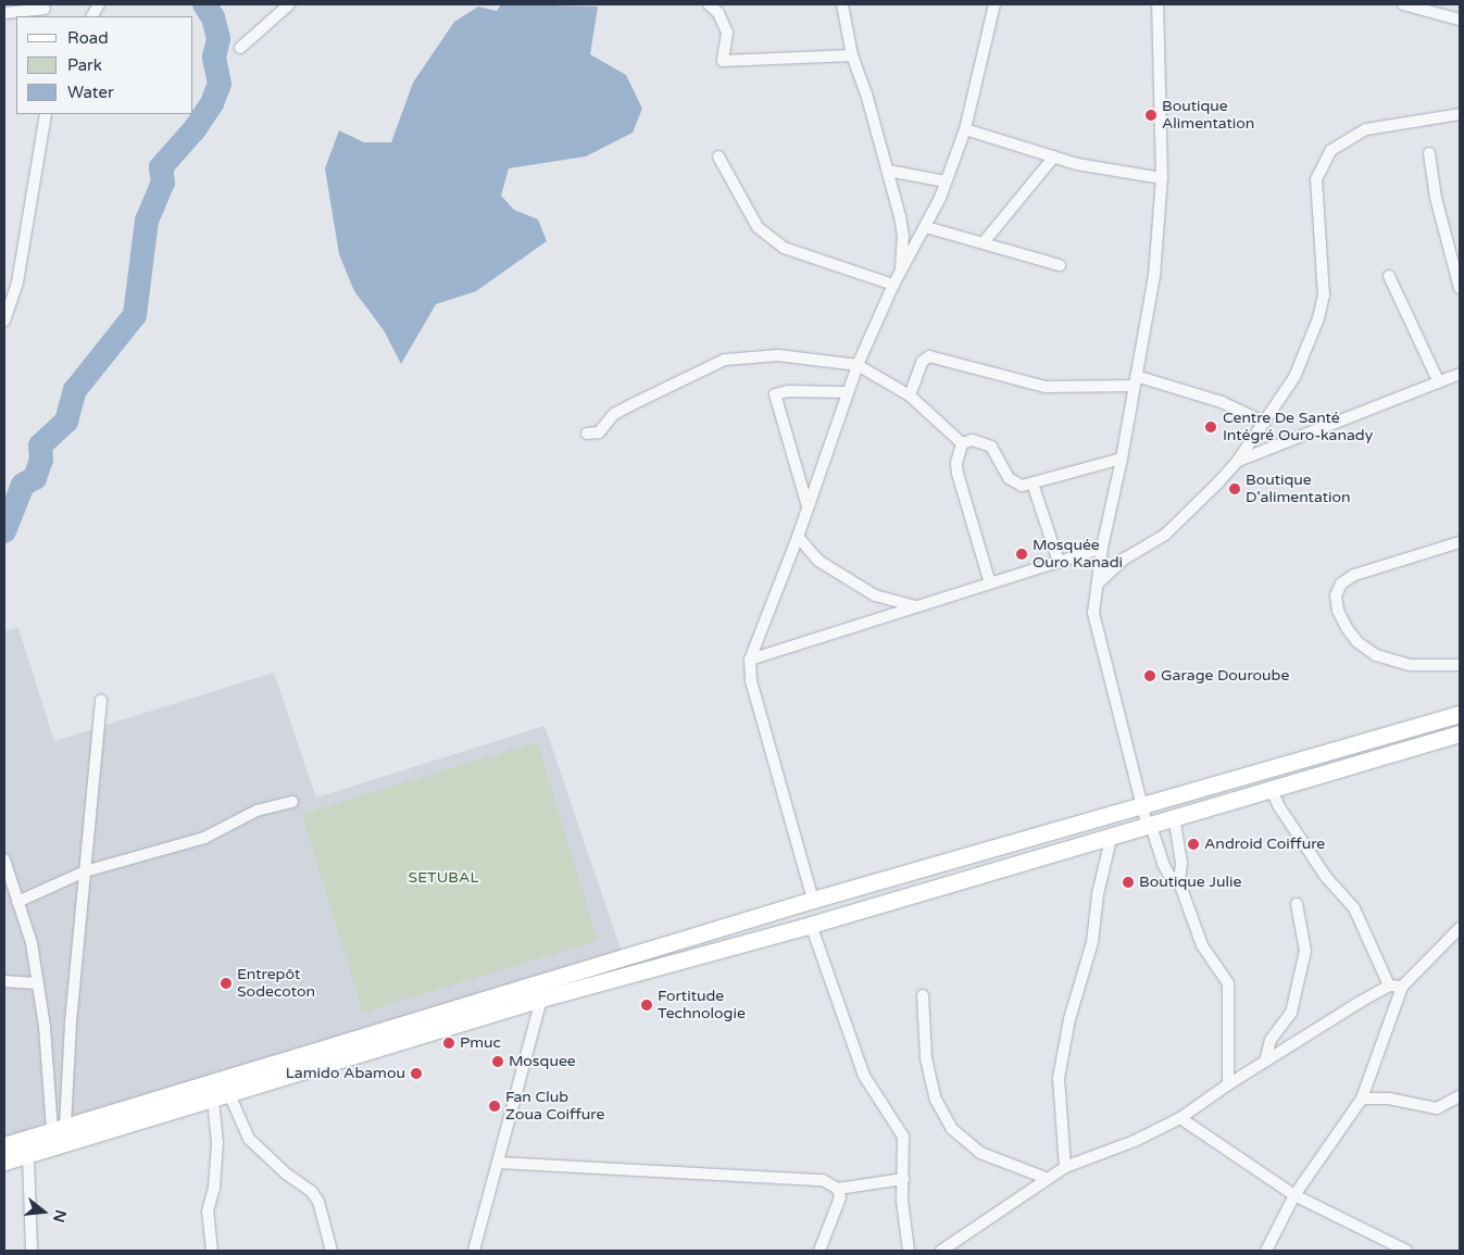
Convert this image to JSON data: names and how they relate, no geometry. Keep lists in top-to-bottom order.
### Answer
{
  "parks": ["SETUBAL"],
  "places": [
    "Boutique Alimentation",
    "Centre De Santé Intégré Ouro-kanady",
    "Boutique D'alimentation",
    "Mosquée Ouro Kanadi",
    "Garage Douroube",
    "Android Coiffure",
    "Boutique Julie",
    "Entrepôt Sodecoton",
    "Fortitude Technologie",
    "Pmuc",
    "Mosquee",
    "Lamido Abamou",
    "Fan Club Zoua Coiffure"
  ],
  "legend": ["Road", "Park", "Water"],
  "north": "right"
}
